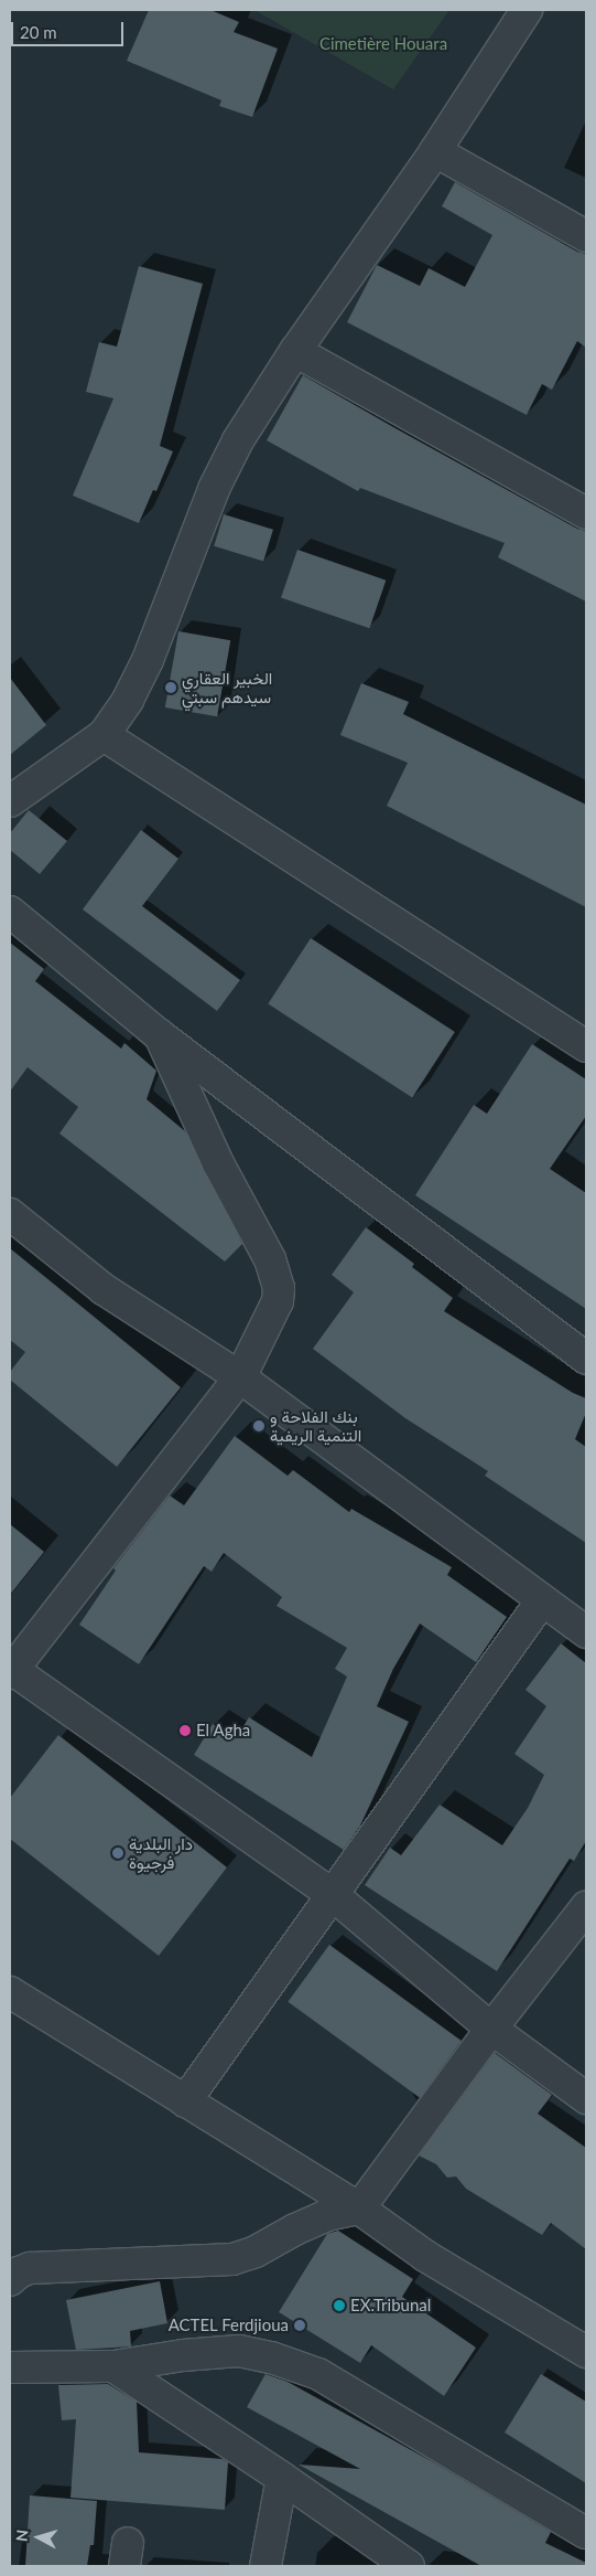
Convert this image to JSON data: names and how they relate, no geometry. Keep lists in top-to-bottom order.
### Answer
{
  "parks": ["Cimetière Houara"],
  "places": [
    "الخبير العقاري سيدهم سبتي",
    "بنك الفلاحة و التنمية الريفية",
    "El Agha",
    "دار البلدية فرجيوة",
    "EX.Tribunal",
    "ACTEL Ferdjioua"
  ],
  "scale_bar": "20 m",
  "north": "left"
}
